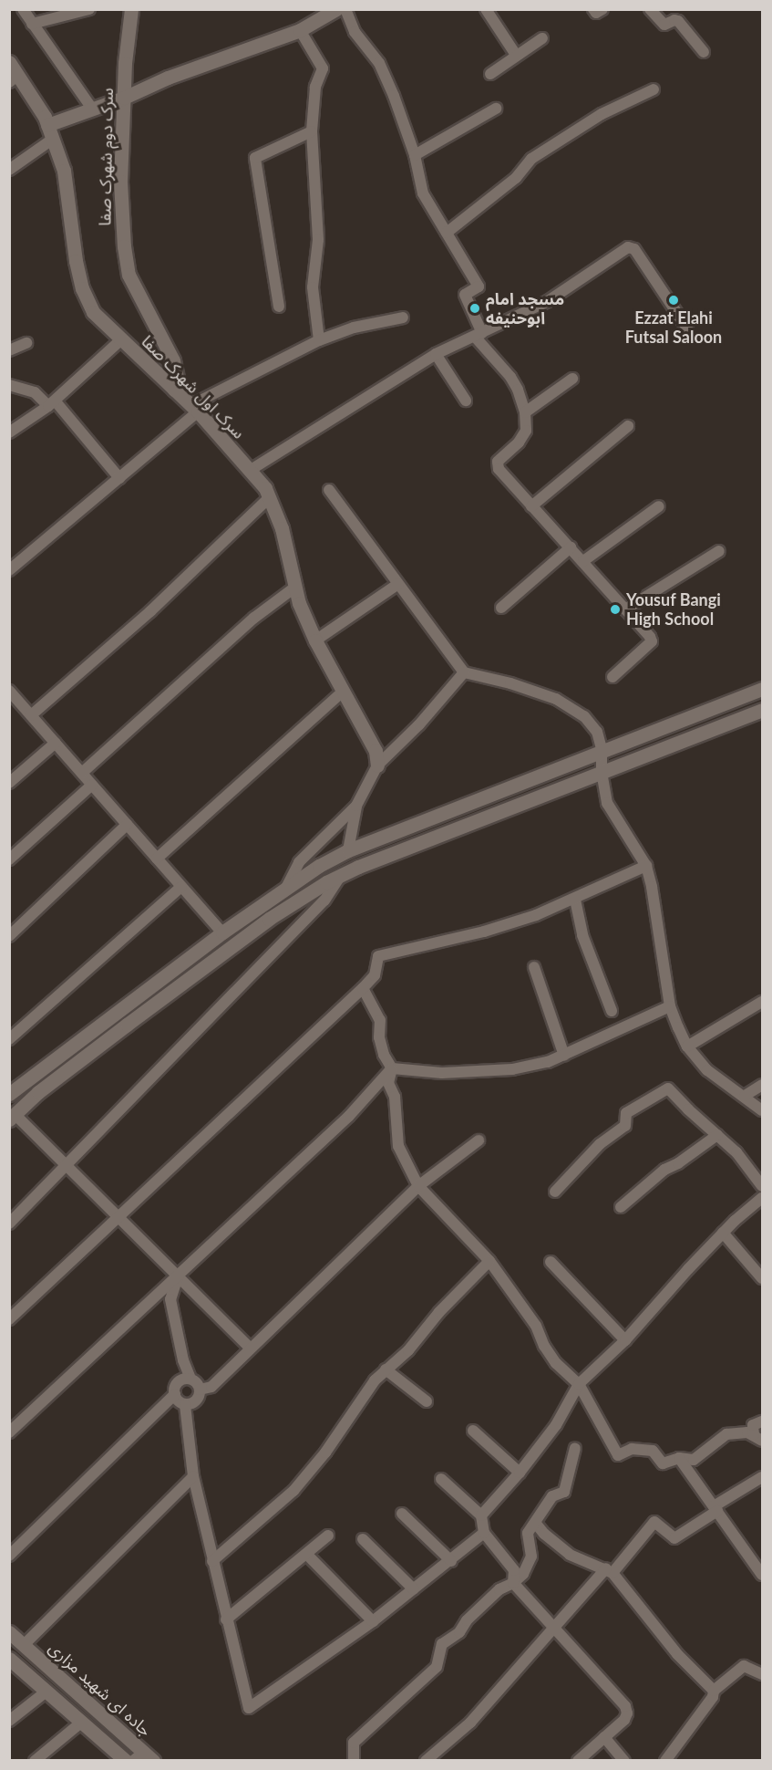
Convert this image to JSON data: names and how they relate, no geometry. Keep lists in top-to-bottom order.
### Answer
{
  "streets": {
    "main road": ["سرک دوم شهرک صفا", "سرک اول شهرک صفا", "جاده ای شهید مزاری"]
  },
  "crossings": [
    ["سرک دوم شهرک صفا", "سرک اول شهرک صفا"]
  ],
  "places": ["Ezzat Elahi Futsal Saloon", "مسجد امام ابوحنیفه", "Yousuf Bangi High School"]
}
